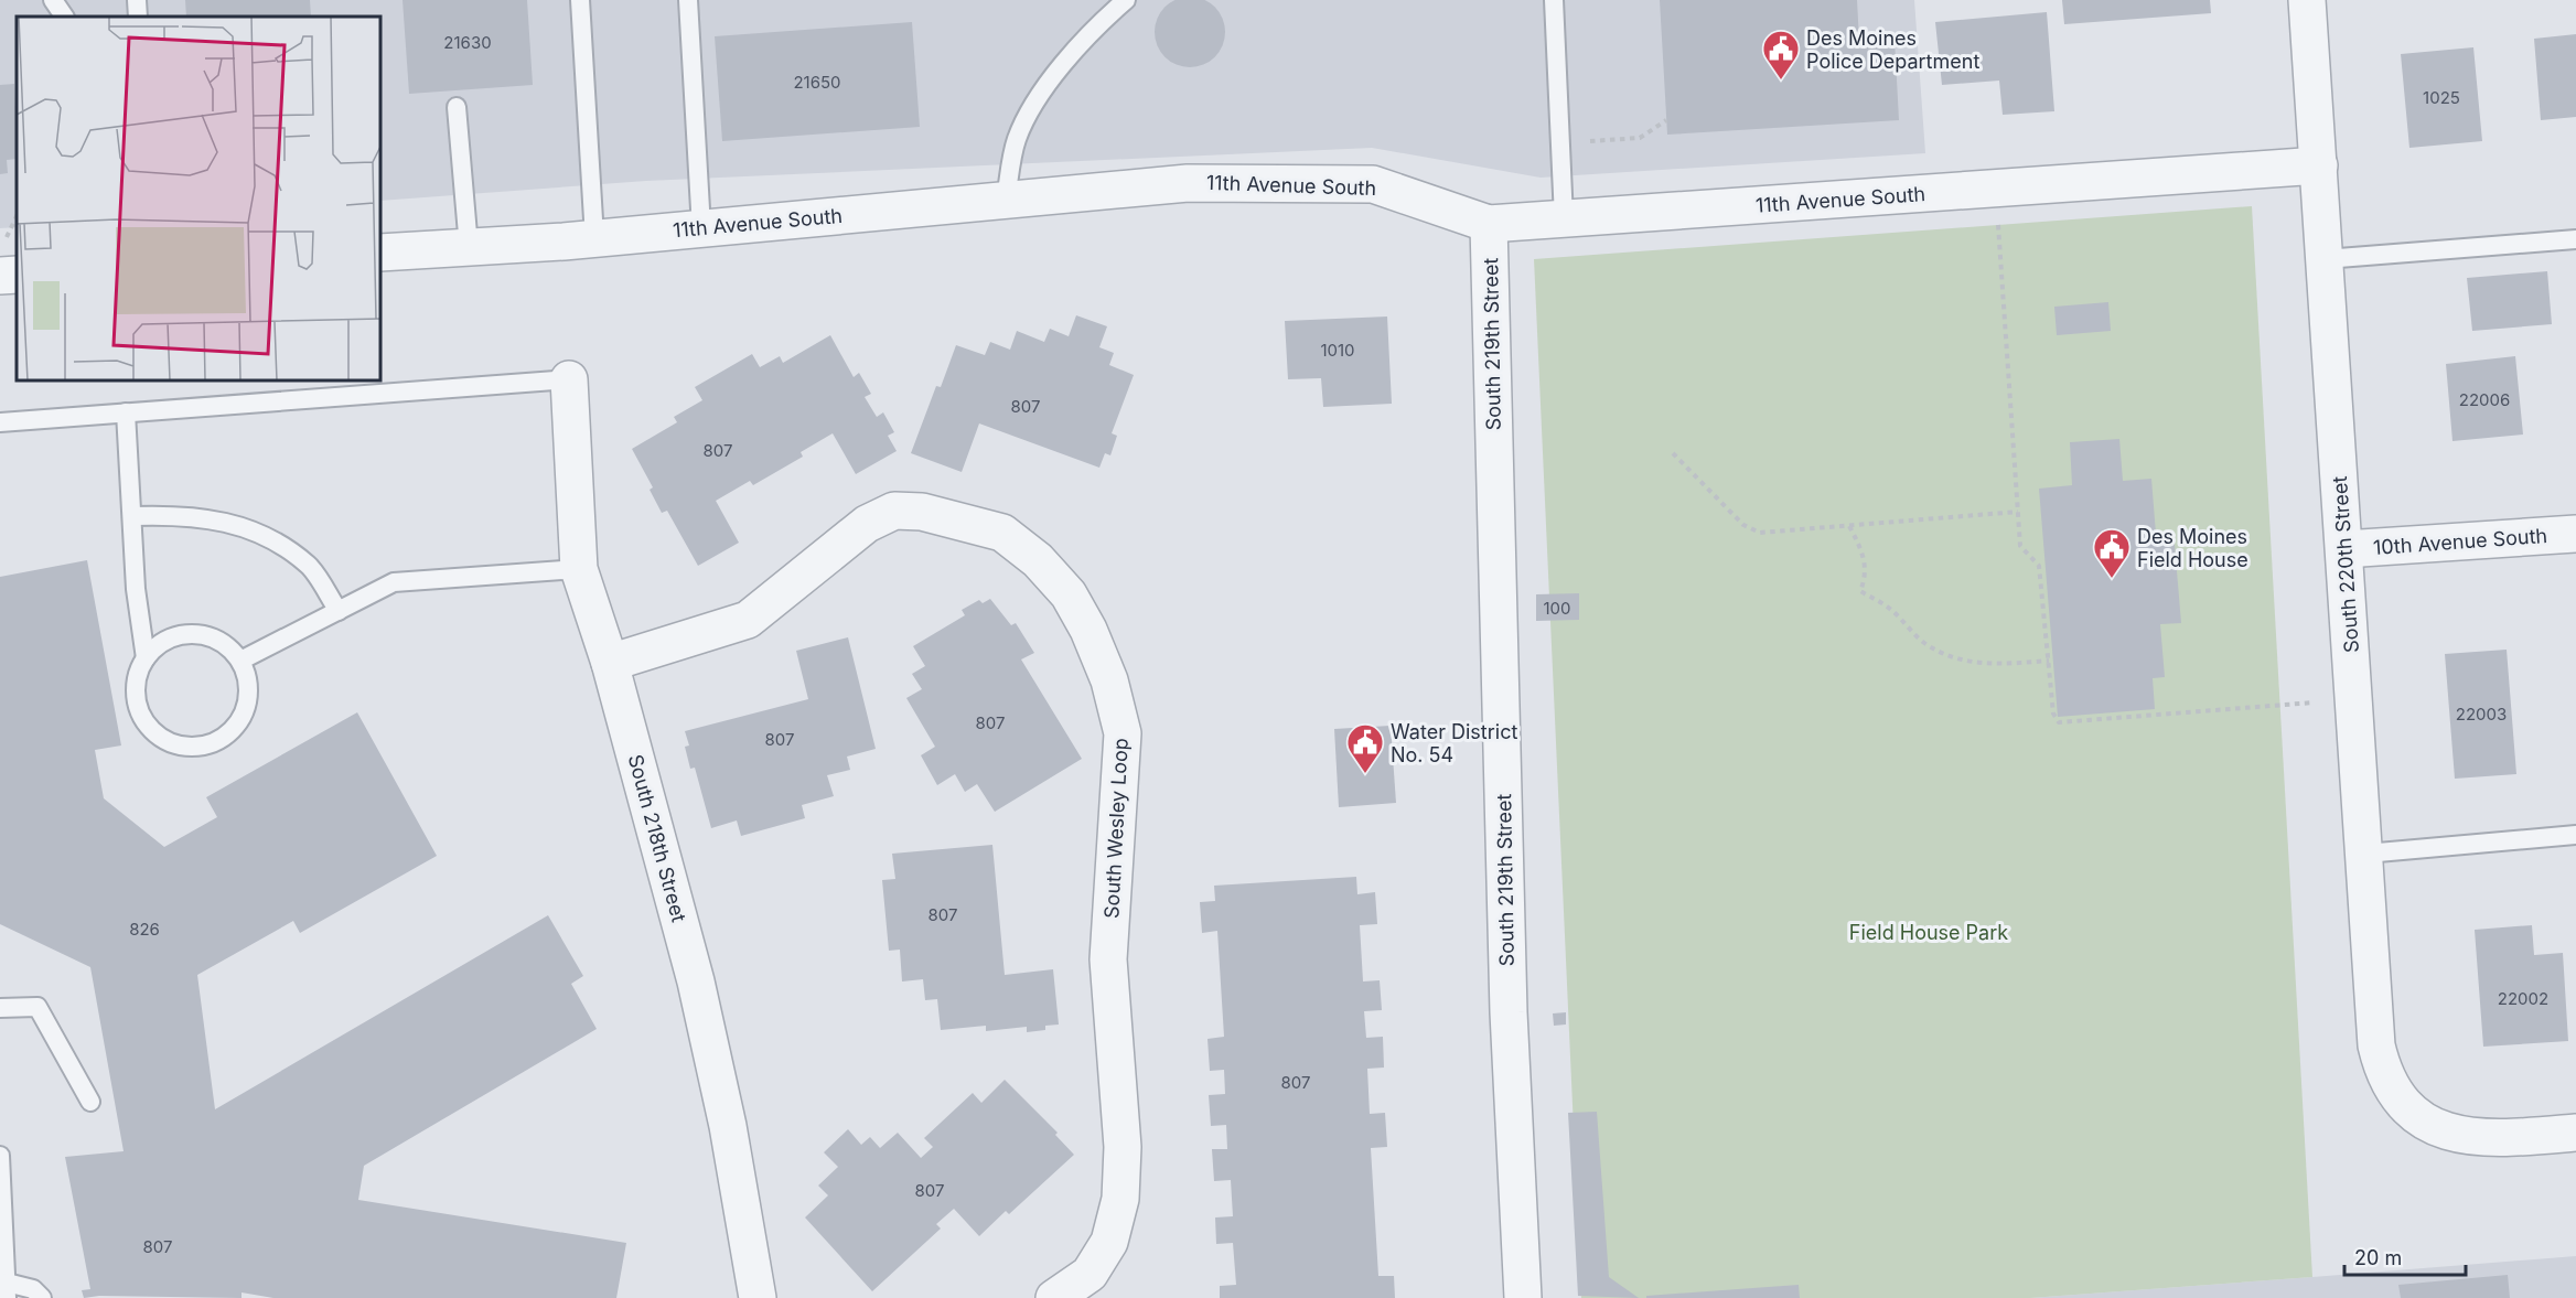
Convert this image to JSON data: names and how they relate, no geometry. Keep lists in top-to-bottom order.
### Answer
{
  "streets": {
    "street": [
      "11th Avenue South",
      "South 219th Street",
      "10th Avenue South",
      "South 220th Street",
      "South Wesley Loop",
      "South 218th Street"
    ]
  },
  "crossings": [
    ["11th Avenue South", "South 219th Street"],
    ["11th Avenue South", "South 220th Street"],
    ["10th Avenue South", "South 220th Street"],
    ["South Wesley Loop", "South 218th Street"]
  ],
  "parks": ["Field House Park"],
  "places": {
    "public building": ["Des Moines Police Department", "Des Moines Field House", "Water District No. 54"]
  },
  "house_numbers": [
    "21630",
    "21650",
    "1025",
    "1010",
    "22006",
    "807",
    "807",
    "100",
    "22003",
    "807",
    "807",
    "807",
    "826",
    "22002",
    "807",
    "807",
    "807"
  ],
  "scale_bar": "20 m"
}
